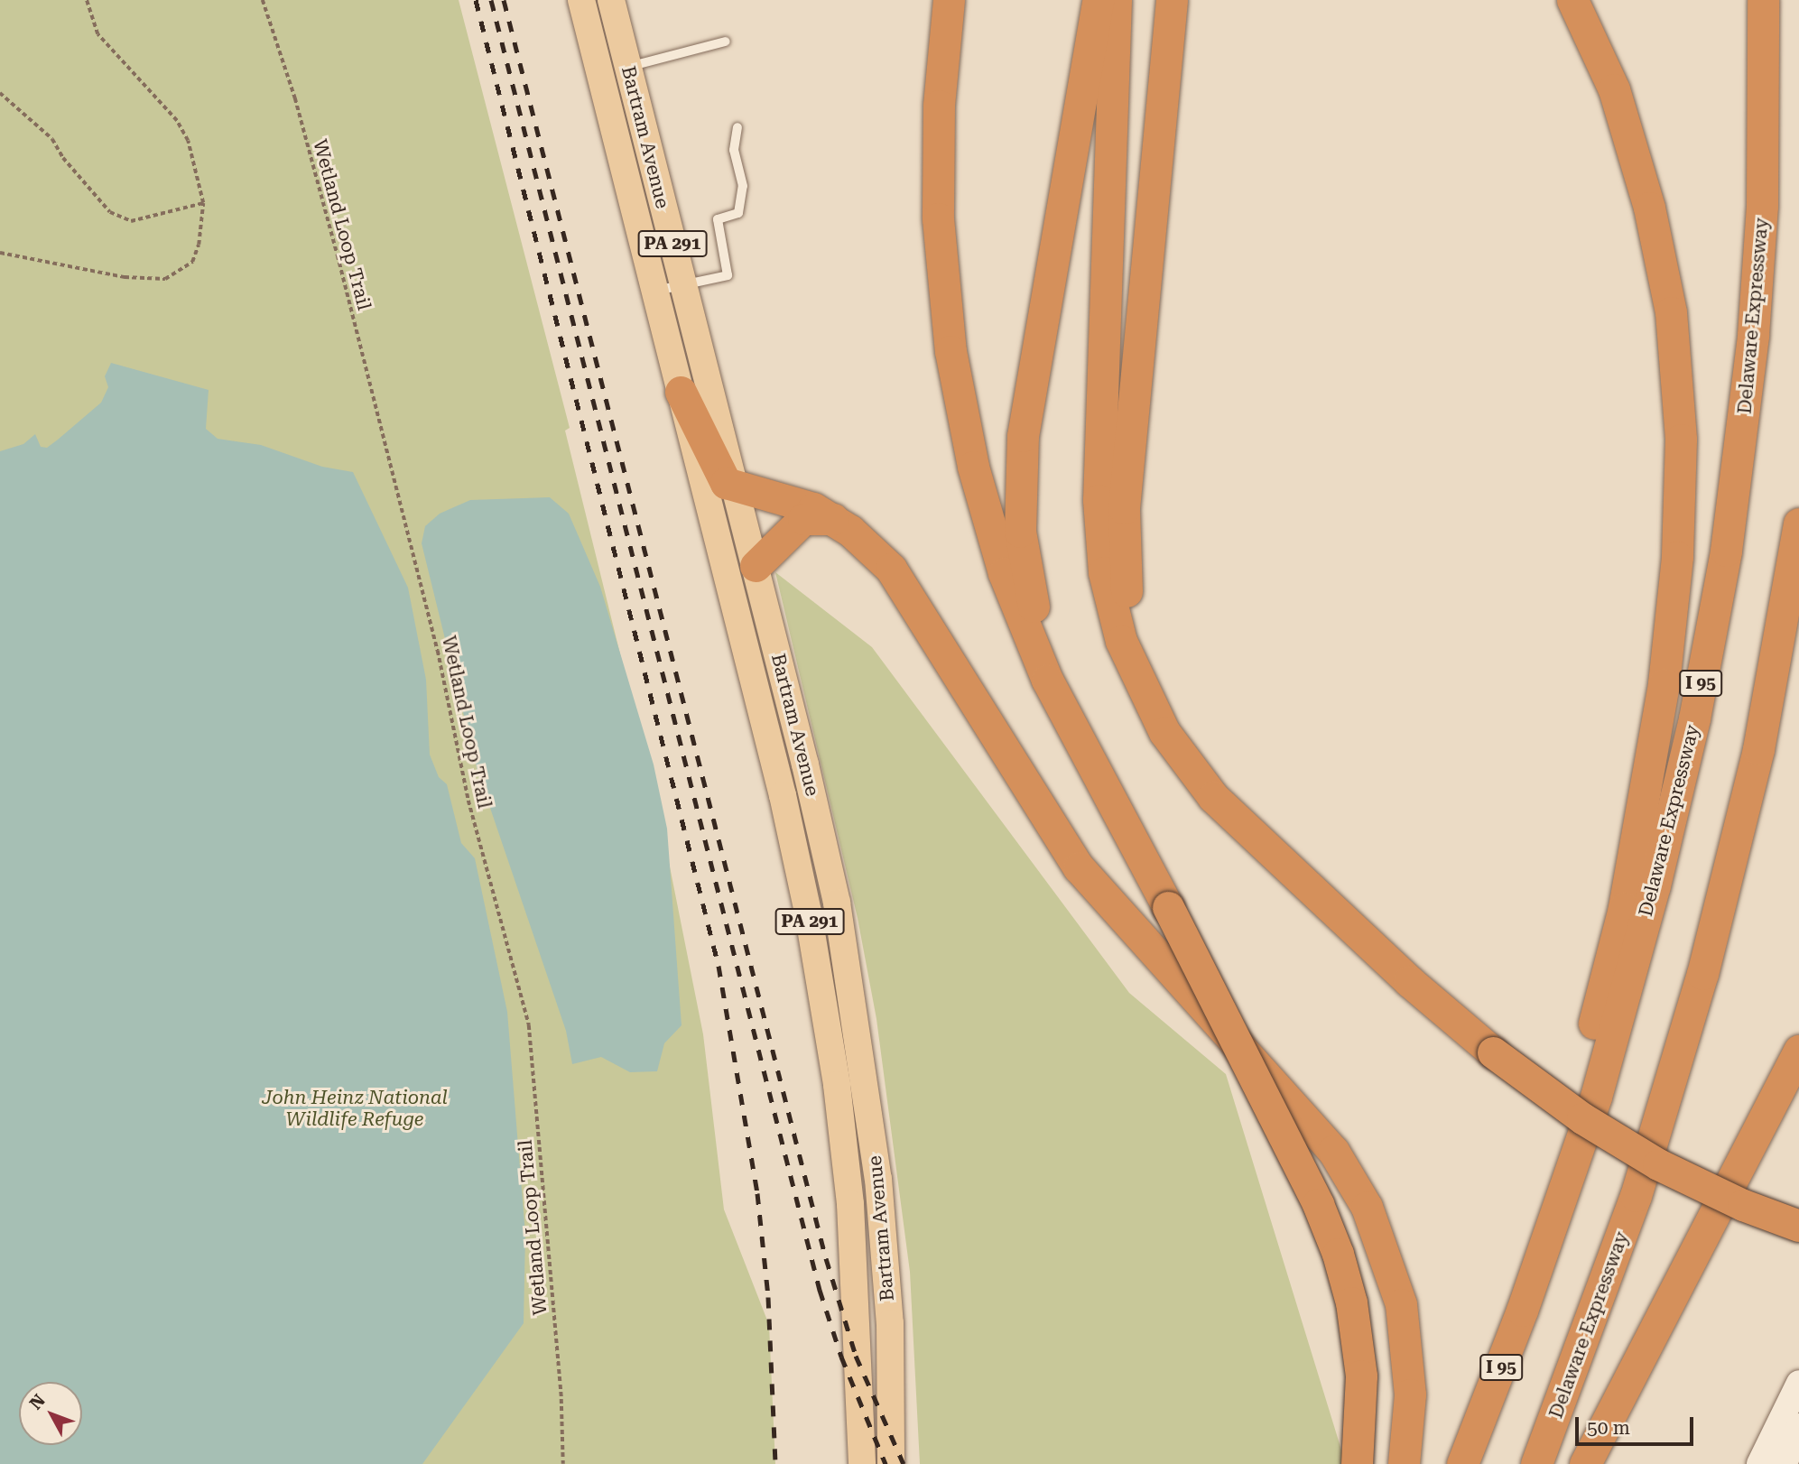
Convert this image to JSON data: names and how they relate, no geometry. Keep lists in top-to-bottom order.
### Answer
{
  "streets": {
    "highway": ["Delaware Expressway", "I 95"],
    "main road": ["Bartram Avenue", "PA 291"],
    "path": ["Wetland Loop Trail"]
  },
  "parks": ["John Heinz National Wildlife Refuge"],
  "scale_bar": "50 m",
  "north": "top left"
}
